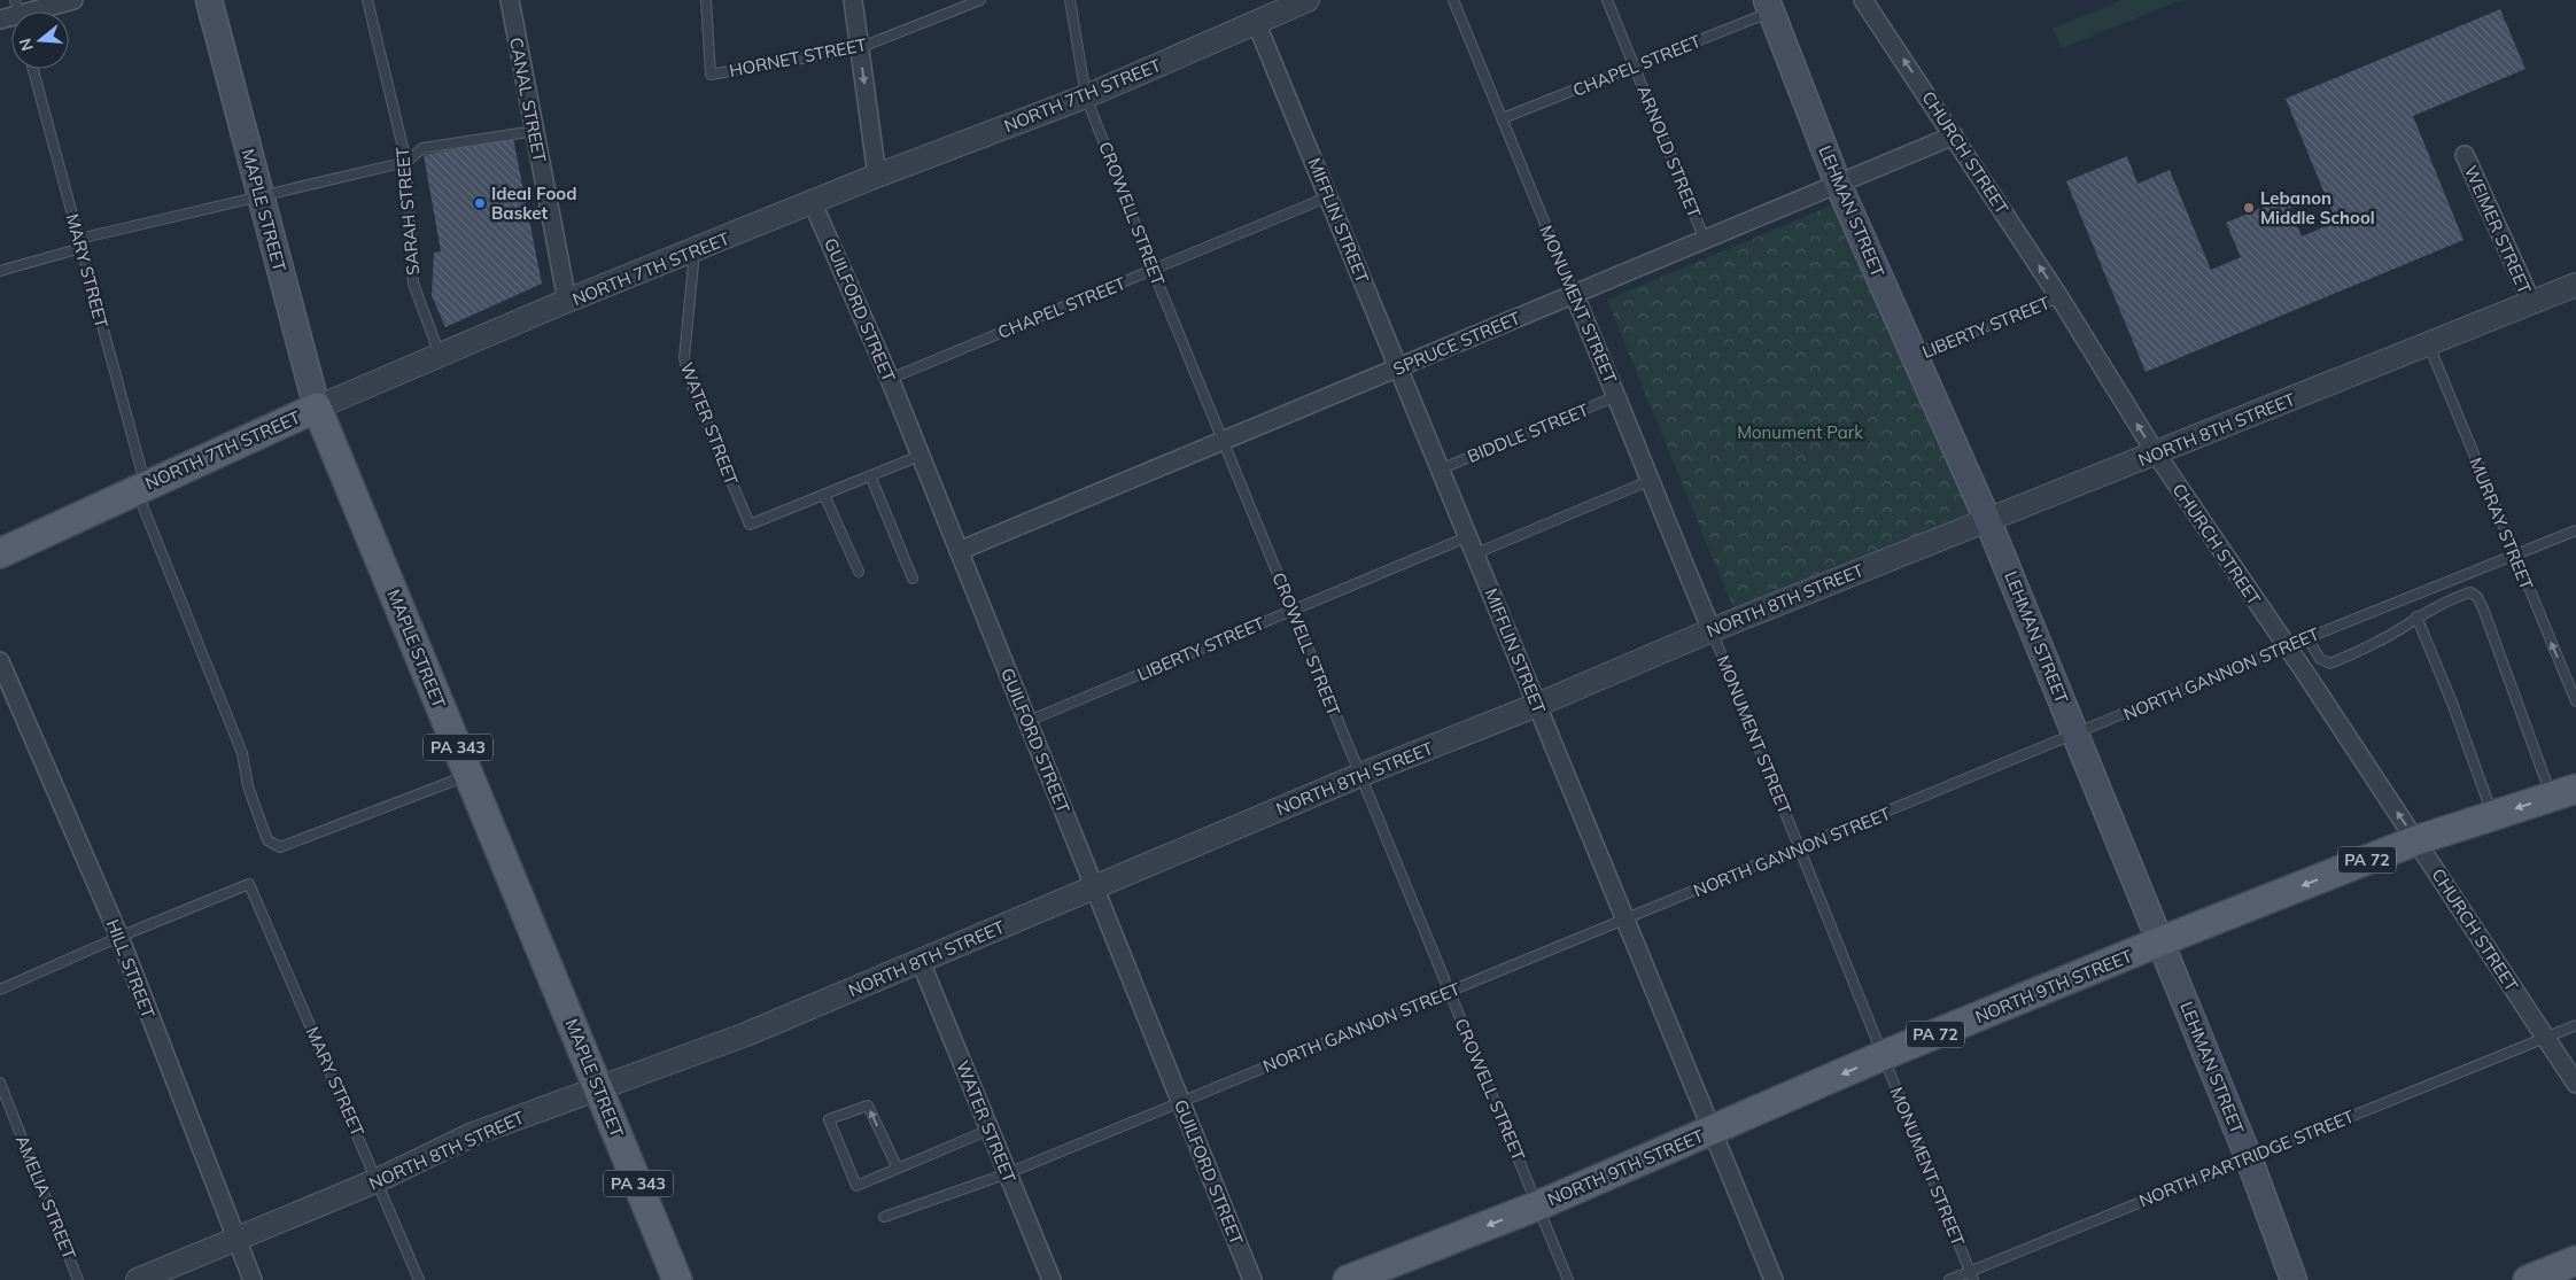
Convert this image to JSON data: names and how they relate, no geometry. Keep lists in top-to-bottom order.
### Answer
{
  "streets": {
    "main road": [
      "NORTH 7TH STREET",
      "MAPLE STREET",
      "LEHMAN STREET",
      "PA 343",
      "PA 72",
      "NORTH 9TH STREET"
    ],
    "street": [
      "CANAL STREET",
      "CHURCH STREET",
      "MIFFLIN STREET",
      "WEIMER STREET",
      "MONUMENT STREET",
      "GUILFORD STREET",
      "SPRUCE STREET",
      "WATER STREET",
      "NORTH 8TH STREET",
      "HILL STREET"
    ],
    "lane": [
      "HORNET STREET",
      "CHAPEL STREET",
      "ARNOLD STREET",
      "SARAH STREET",
      "CROWELL STREET",
      "MARY STREET",
      "LIBERTY STREET",
      "BIDDLE STREET",
      "MURRAY STREET",
      "NORTH GANNON STREET",
      "NORTH PARTRIDGE STREET",
      "AMELIA STREET"
    ]
  },
  "crossings": [
    ["CHAPEL STREET", "ARNOLD STREET"],
    ["CHAPEL STREET", "LEHMAN STREET"],
    ["CHAPEL STREET", "CROWELL STREET"],
    ["CHAPEL STREET", "MIFFLIN STREET"],
    ["CHAPEL STREET", "MONUMENT STREET"],
    ["CHAPEL STREET", "GUILFORD STREET"],
    ["NORTH 7TH STREET", "CANAL STREET"],
    ["NORTH 7TH STREET", "MAPLE STREET"],
    ["NORTH 7TH STREET", "SARAH STREET"],
    ["NORTH 7TH STREET", "CROWELL STREET"],
    ["NORTH 7TH STREET", "MIFFLIN STREET"],
    ["NORTH 7TH STREET", "MARY STREET"],
    ["NORTH 7TH STREET", "GUILFORD STREET"],
    ["NORTH 7TH STREET", "WATER STREET"],
    ["ARNOLD STREET", "SPRUCE STREET"],
    ["CHURCH STREET", "LIBERTY STREET"],
    ["CHURCH STREET", "SPRUCE STREET"],
    ["CHURCH STREET", "NORTH 8TH STREET"],
    ["CHURCH STREET", "NORTH GANNON STREET"],
    ["CHURCH STREET", "NORTH 9TH STREET"],
    ["CHURCH STREET", "NORTH PARTRIDGE STREET"],
    ["MAPLE STREET", "MARY STREET"],
    ["MAPLE STREET", "NORTH 8TH STREET"],
    ["LEHMAN STREET", "LIBERTY STREET"],
    ["LEHMAN STREET", "SPRUCE STREET"],
    ["LEHMAN STREET", "NORTH 8TH STREET"],
    ["LEHMAN STREET", "NORTH GANNON STREET"],
    ["LEHMAN STREET", "NORTH 9TH STREET"],
    ["LEHMAN STREET", "NORTH PARTRIDGE STREET"],
    ["CROWELL STREET", "LIBERTY STREET"],
    ["CROWELL STREET", "SPRUCE STREET"],
    ["CROWELL STREET", "NORTH 8TH STREET"],
    ["CROWELL STREET", "NORTH GANNON STREET"],
    ["CROWELL STREET", "NORTH 9TH STREET"],
    ["MIFFLIN STREET", "LIBERTY STREET"],
    ["MIFFLIN STREET", "SPRUCE STREET"],
    ["MIFFLIN STREET", "NORTH 8TH STREET"],
    ["MIFFLIN STREET", "BIDDLE STREET"],
    ["MIFFLIN STREET", "NORTH GANNON STREET"],
    ["MIFFLIN STREET", "NORTH 9TH STREET"],
    ["WEIMER STREET", "NORTH 8TH STREET"],
    ["MARY STREET", "NORTH 8TH STREET"],
    ["MARY STREET", "HILL STREET"],
    ["MONUMENT STREET", "SPRUCE STREET"],
    ["MONUMENT STREET", "NORTH 8TH STREET"],
    ["MONUMENT STREET", "BIDDLE STREET"],
    ["MONUMENT STREET", "NORTH GANNON STREET"],
    ["MONUMENT STREET", "NORTH 9TH STREET"],
    ["MONUMENT STREET", "NORTH PARTRIDGE STREET"],
    ["GUILFORD STREET", "LIBERTY STREET"],
    ["GUILFORD STREET", "SPRUCE STREET"],
    ["GUILFORD STREET", "NORTH 8TH STREET"],
    ["GUILFORD STREET", "NORTH GANNON STREET"],
    ["WATER STREET", "NORTH 8TH STREET"],
    ["WATER STREET", "NORTH GANNON STREET"],
    ["NORTH 8TH STREET", "MURRAY STREET"],
    ["NORTH 8TH STREET", "HILL STREET"],
    ["MURRAY STREET", "NORTH GANNON STREET"]
  ],
  "one_way": ["CHURCH STREET", "MURRAY STREET", "NORTH 9TH STREET"],
  "parks": ["Monument Park"],
  "places": ["Ideal Food Basket", "Lebanon Middle School"],
  "north": "left"
}
